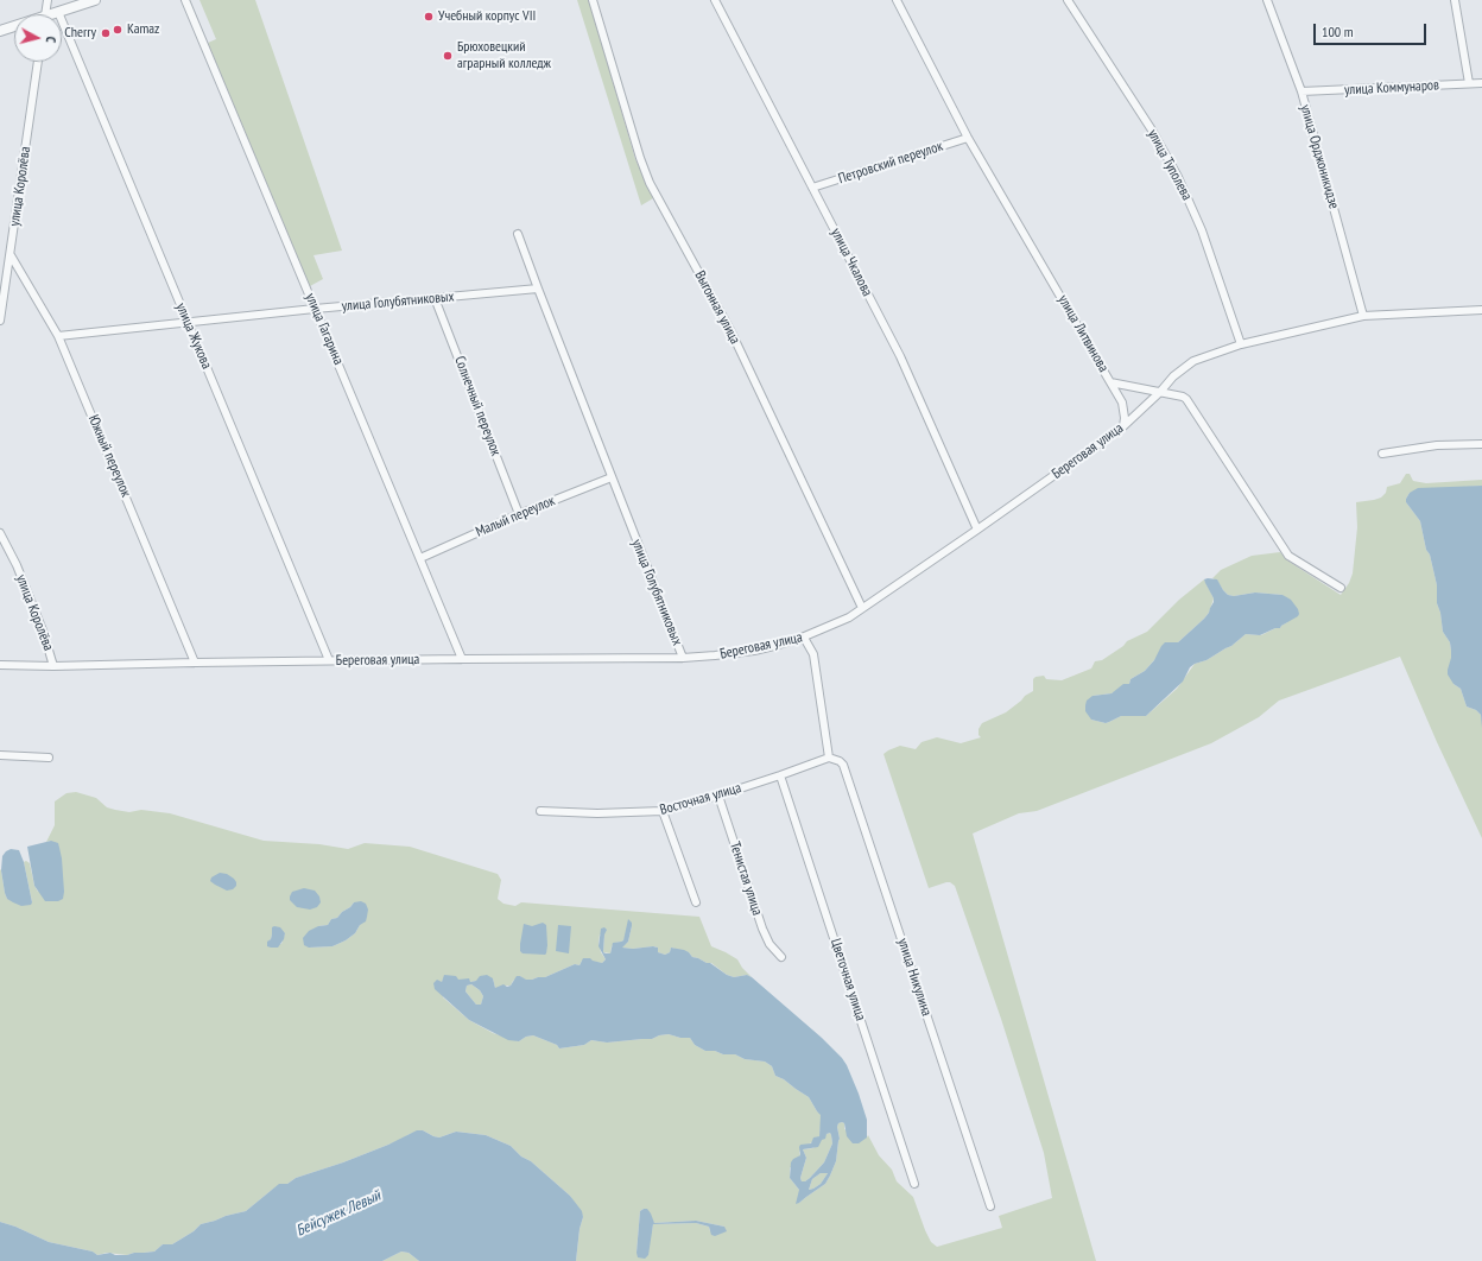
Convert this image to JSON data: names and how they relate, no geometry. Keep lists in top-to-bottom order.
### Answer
{
  "streets": {
    "street": [
      "улица Коммунаров",
      "улица Орджоникидзе",
      "Петровский переулок",
      "улица Туполева",
      "улица Королёва",
      "улица Чкалова",
      "улица Голубятниковых",
      "Выгонная улица",
      "улица Гагарина",
      "улица Литвинова",
      "улица Жукова",
      "Солнечный переулок",
      "Береговая улица",
      "Южный переулок",
      "Малый переулок",
      "Восточная улица",
      "Тенистая улица",
      "улица Никулина",
      "Цветочная улица"
    ]
  },
  "crossings": [
    ["улица Коммунаров", "улица Орджоникидзе"],
    ["улица Орджоникидзе", "Береговая улица"],
    ["Петровский переулок", "улица Чкалова"],
    ["Петровский переулок", "улица Литвинова"],
    ["улица Туполева", "Береговая улица"],
    ["улица Королёва", "Береговая улица"],
    ["улица Королёва", "Южный переулок"],
    ["улица Чкалова", "Береговая улица"],
    ["улица Голубятниковых", "улица Гагарина"],
    ["улица Голубятниковых", "улица Жукова"],
    ["улица Голубятниковых", "Солнечный переулок"],
    ["улица Голубятниковых", "Береговая улица"],
    ["улица Голубятниковых", "Южный переулок"],
    ["улица Голубятниковых", "Малый переулок"],
    ["Выгонная улица", "Береговая улица"],
    ["улица Гагарина", "Береговая улица"],
    ["улица Гагарина", "Малый переулок"],
    ["улица Литвинова", "Береговая улица"],
    ["улица Жукова", "Береговая улица"],
    ["Солнечный переулок", "Малый переулок"],
    ["Береговая улица", "Южный переулок"],
    ["Восточная улица", "Тенистая улица"],
    ["Восточная улица", "улица Никулина"],
    ["Восточная улица", "Цветочная улица"]
  ],
  "water": ["Бейсужек Левый"],
  "places": [
    "Учебный корпус VII",
    "Kamaz",
    "Cherry",
    "Брюховецкий аграрный колледж"
  ],
  "scale_bar": "100 m",
  "north": "right"
}
